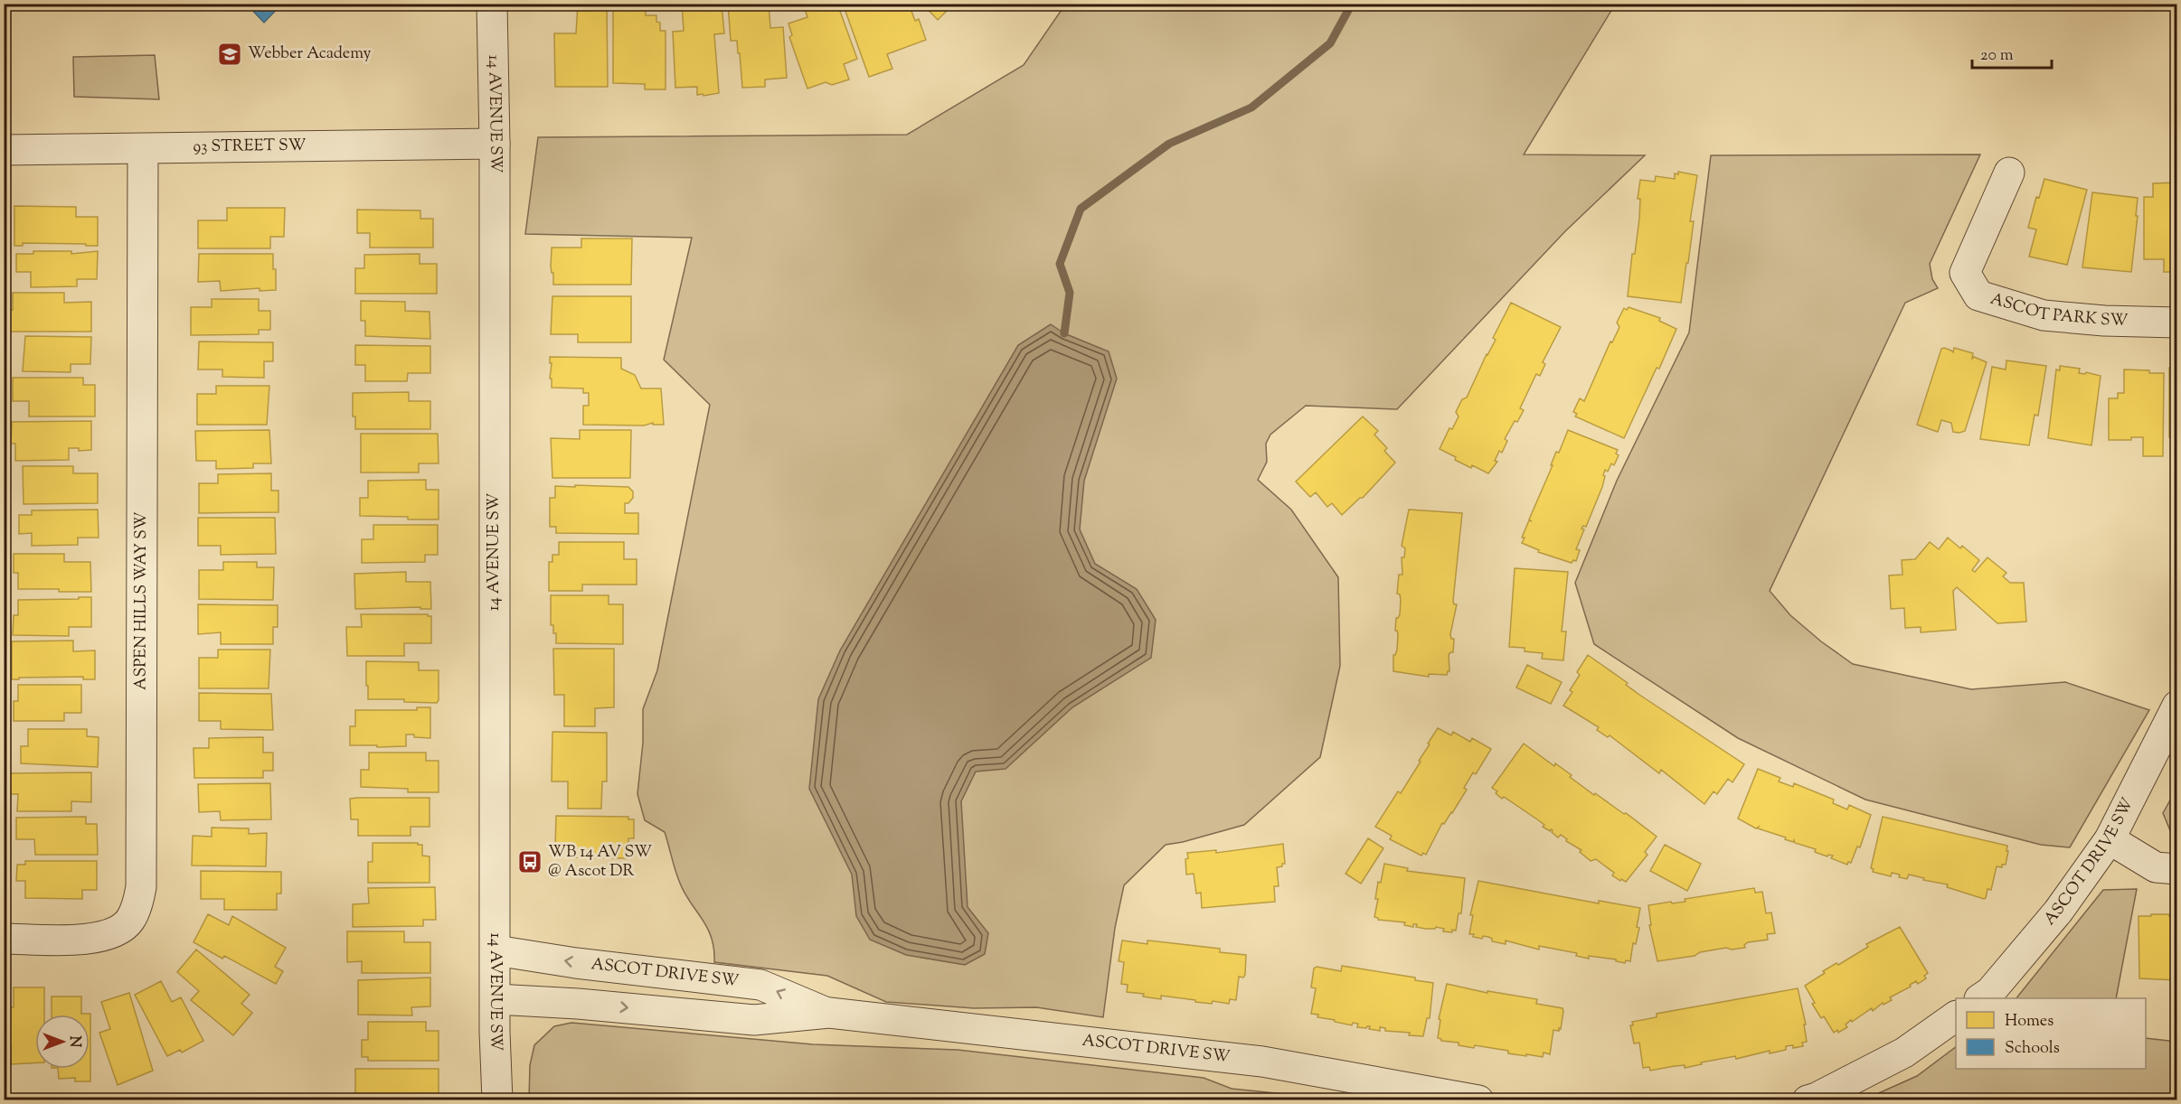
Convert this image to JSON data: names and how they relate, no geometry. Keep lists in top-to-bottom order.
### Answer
{
  "streets": {
    "street": [
      "14 AVENUE SW",
      "93 STREET SW",
      "ASCOT PARK SW",
      "ASPEN HILLS WAY SW",
      "ASCOT DRIVE SW"
    ]
  },
  "crossings": [
    ["14 AVENUE SW", "93 STREET SW"],
    ["14 AVENUE SW", "ASCOT DRIVE SW"],
    ["93 STREET SW", "ASPEN HILLS WAY SW"]
  ],
  "places": {
    "school or university": ["Webber Academy"],
    "bus stop": ["WB 14 AV SW @ Ascot DR"]
  },
  "legend": ["Homes", "Schools"],
  "scale_bar": "20 m",
  "north": "right"
}
